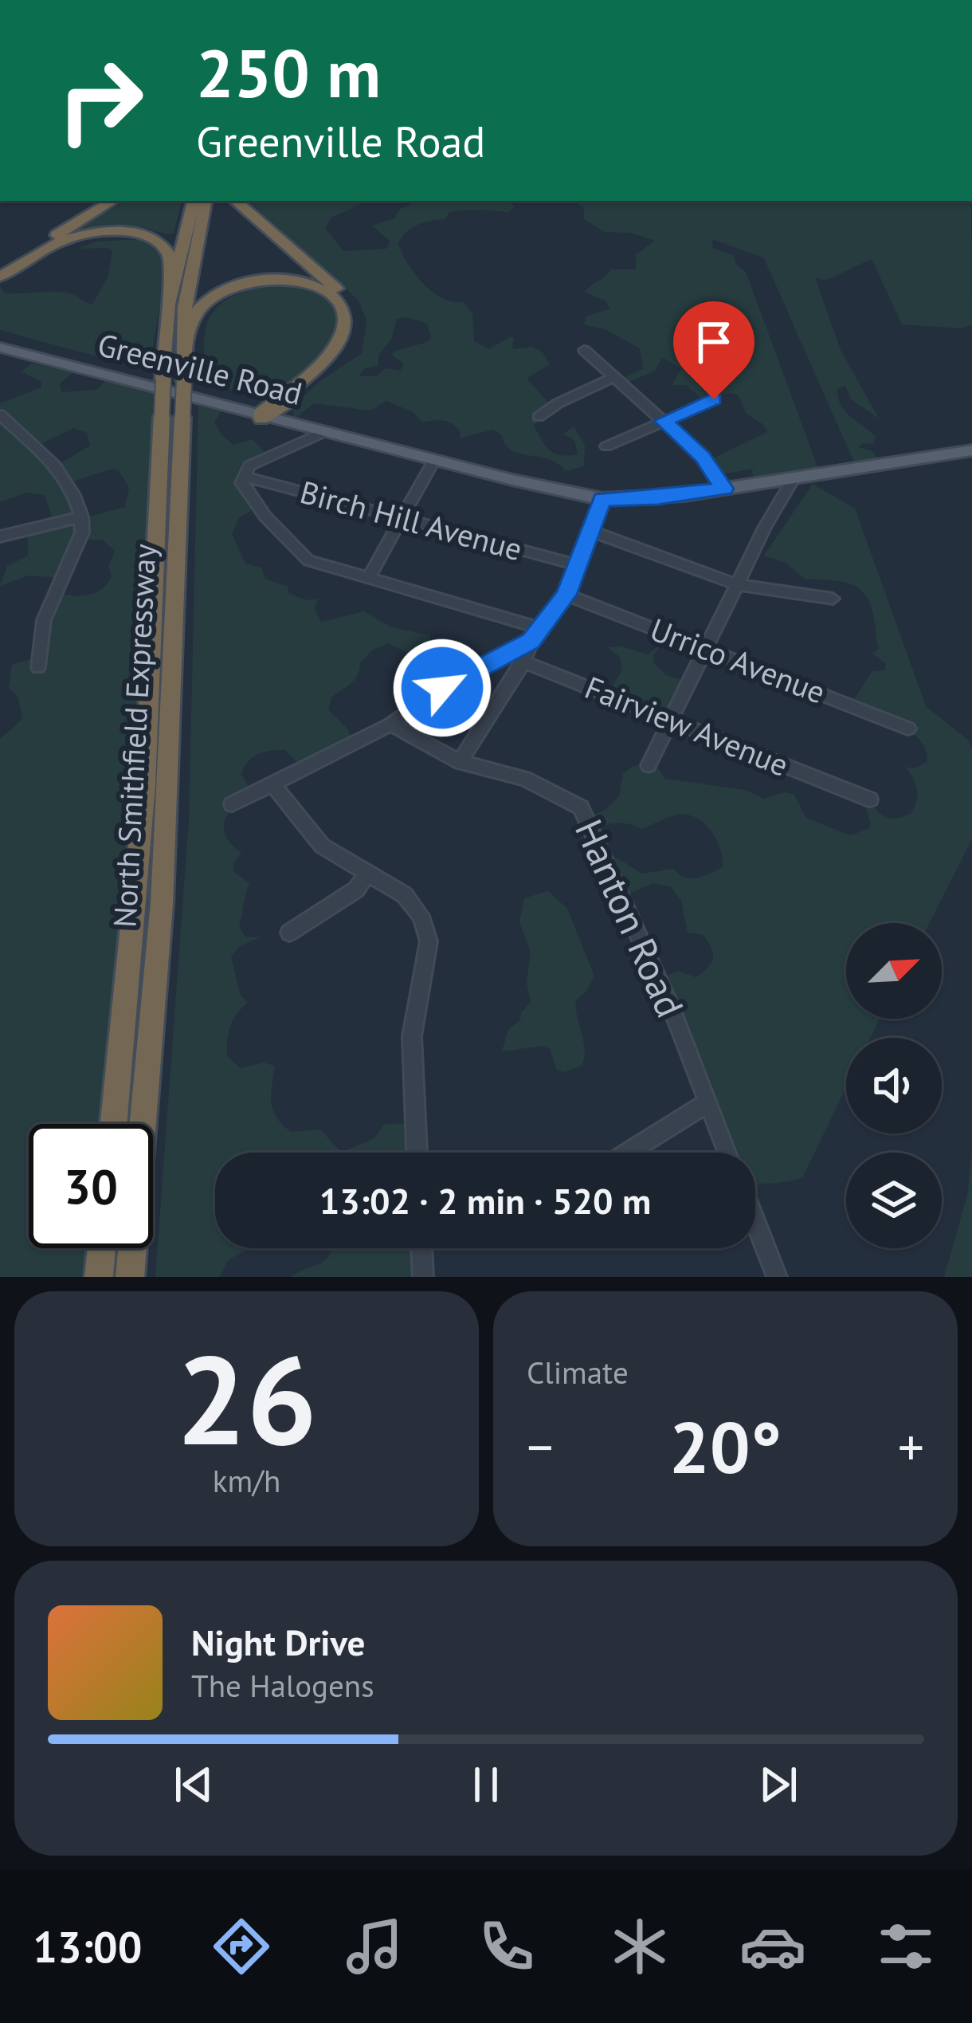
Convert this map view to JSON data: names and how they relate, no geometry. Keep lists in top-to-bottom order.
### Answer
{
  "streets": {
    "highway": ["North Smithfield Expressway"],
    "main road": ["Greenville Road"],
    "street": [
      "Birch Hill Avenue",
      "Urrico Avenue",
      "Fairview Avenue",
      "Hanton Road"
    ]
  },
  "north": "top right",
  "page": {
    "turn": ["250 m", "Greenville Road"],
    "limit": "30",
    "trip": "13:02 · 2 min · 520 m",
    "tile": [
      ["26", "km/h"],
      "Climate"
    ],
    "heat": ["−", "20°", "+"],
    "song": ["Night Drive", "The Halogens"],
    "tabs": "13:00"
  }
}
